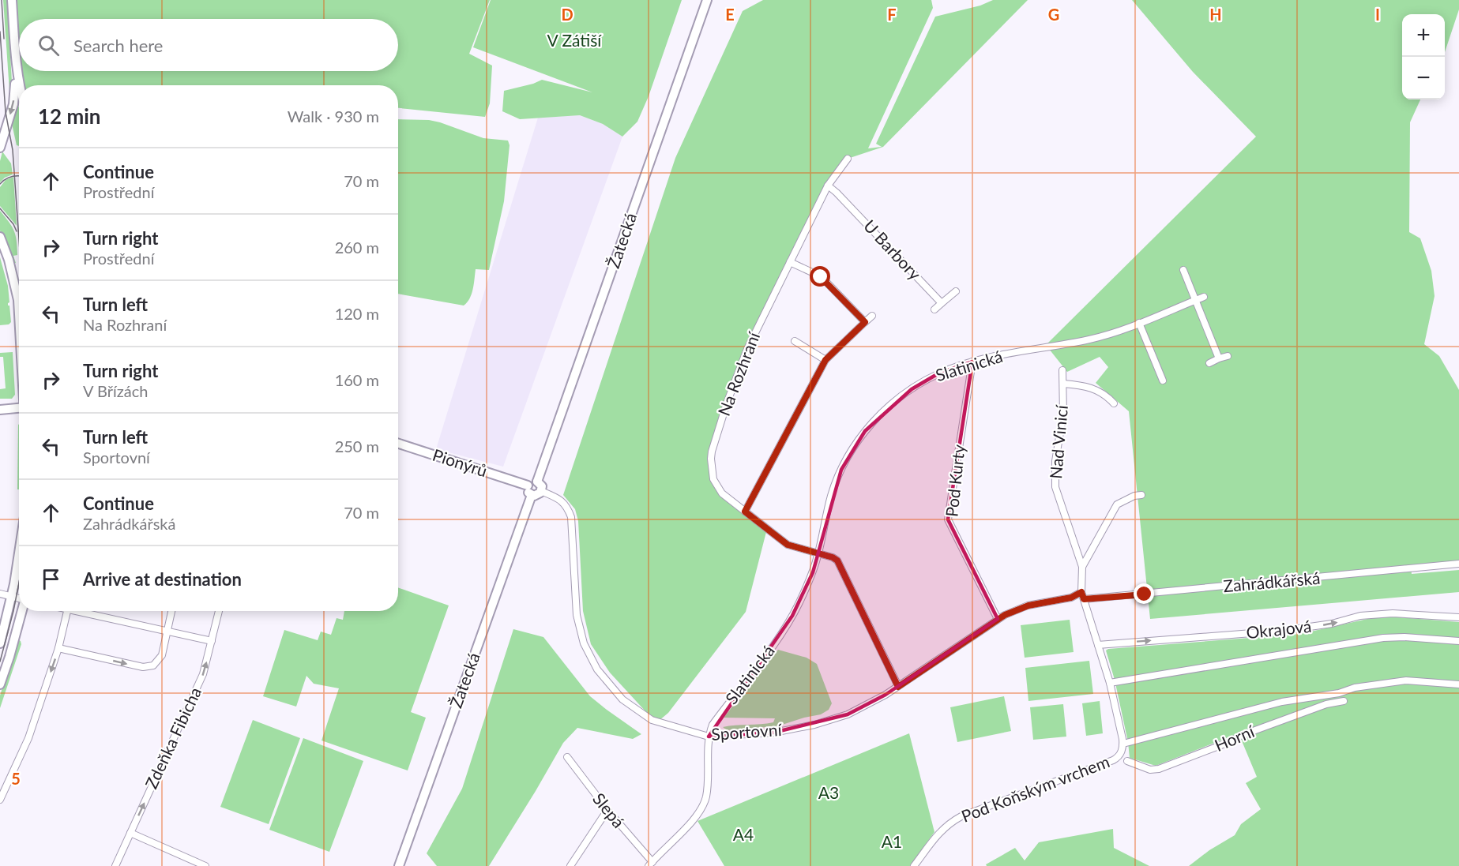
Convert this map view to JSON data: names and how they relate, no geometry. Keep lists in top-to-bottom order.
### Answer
{
  "streets": {
    "street": [
      "Žatecká",
      "U Barbory",
      "Slatinická",
      "Na Rozhraní",
      "Nad Vinicí",
      "Pionýrů",
      "Pod Kurty",
      "Zahrádkářská",
      "Okrajová",
      "Sportovní",
      "Zdeňka Fibicha",
      "Horní",
      "Pod Koňským vrchem",
      "Slepá"
    ]
  },
  "crossings": [
    ["Žatecká", "Pionýrů"],
    ["Žatecká", "Sportovní"],
    ["U Barbory", "Na Rozhraní"],
    ["Slatinická", "Na Rozhraní"],
    ["Slatinická", "Pod Kurty"],
    ["Slatinická", "Sportovní"],
    ["Na Rozhraní", "Sportovní"],
    ["Pionýrů", "Sportovní"],
    ["Pod Kurty", "Sportovní"]
  ],
  "one_way": ["Zdeňka Fibicha"],
  "parks": [
    "V Zátiší",
    "A3",
    "A4",
    "A1"
  ],
  "page": {
    "map_buttons": ["+", "−"],
    "search": "Search here",
    "heading": ["12 min", "Walk · 930 m"],
    "list": [
      ["Continue", "Prostřední", "70 m"],
      ["Turn right", "Prostřední", "260 m"],
      ["Turn left", "Na Rozhraní", "120 m"],
      ["Turn right", "V Břízách", "160 m"],
      ["Turn left", "Sportovní", "250 m"],
      ["Continue", "Zahrádkářská", "70 m"],
      "Arrive at destination"
    ]
  },
  "grid": {
    "columns": [
      "D",
      "E",
      "F",
      "G",
      "H",
      "I"
    ],
    "rows": ["5"]
  }
}
